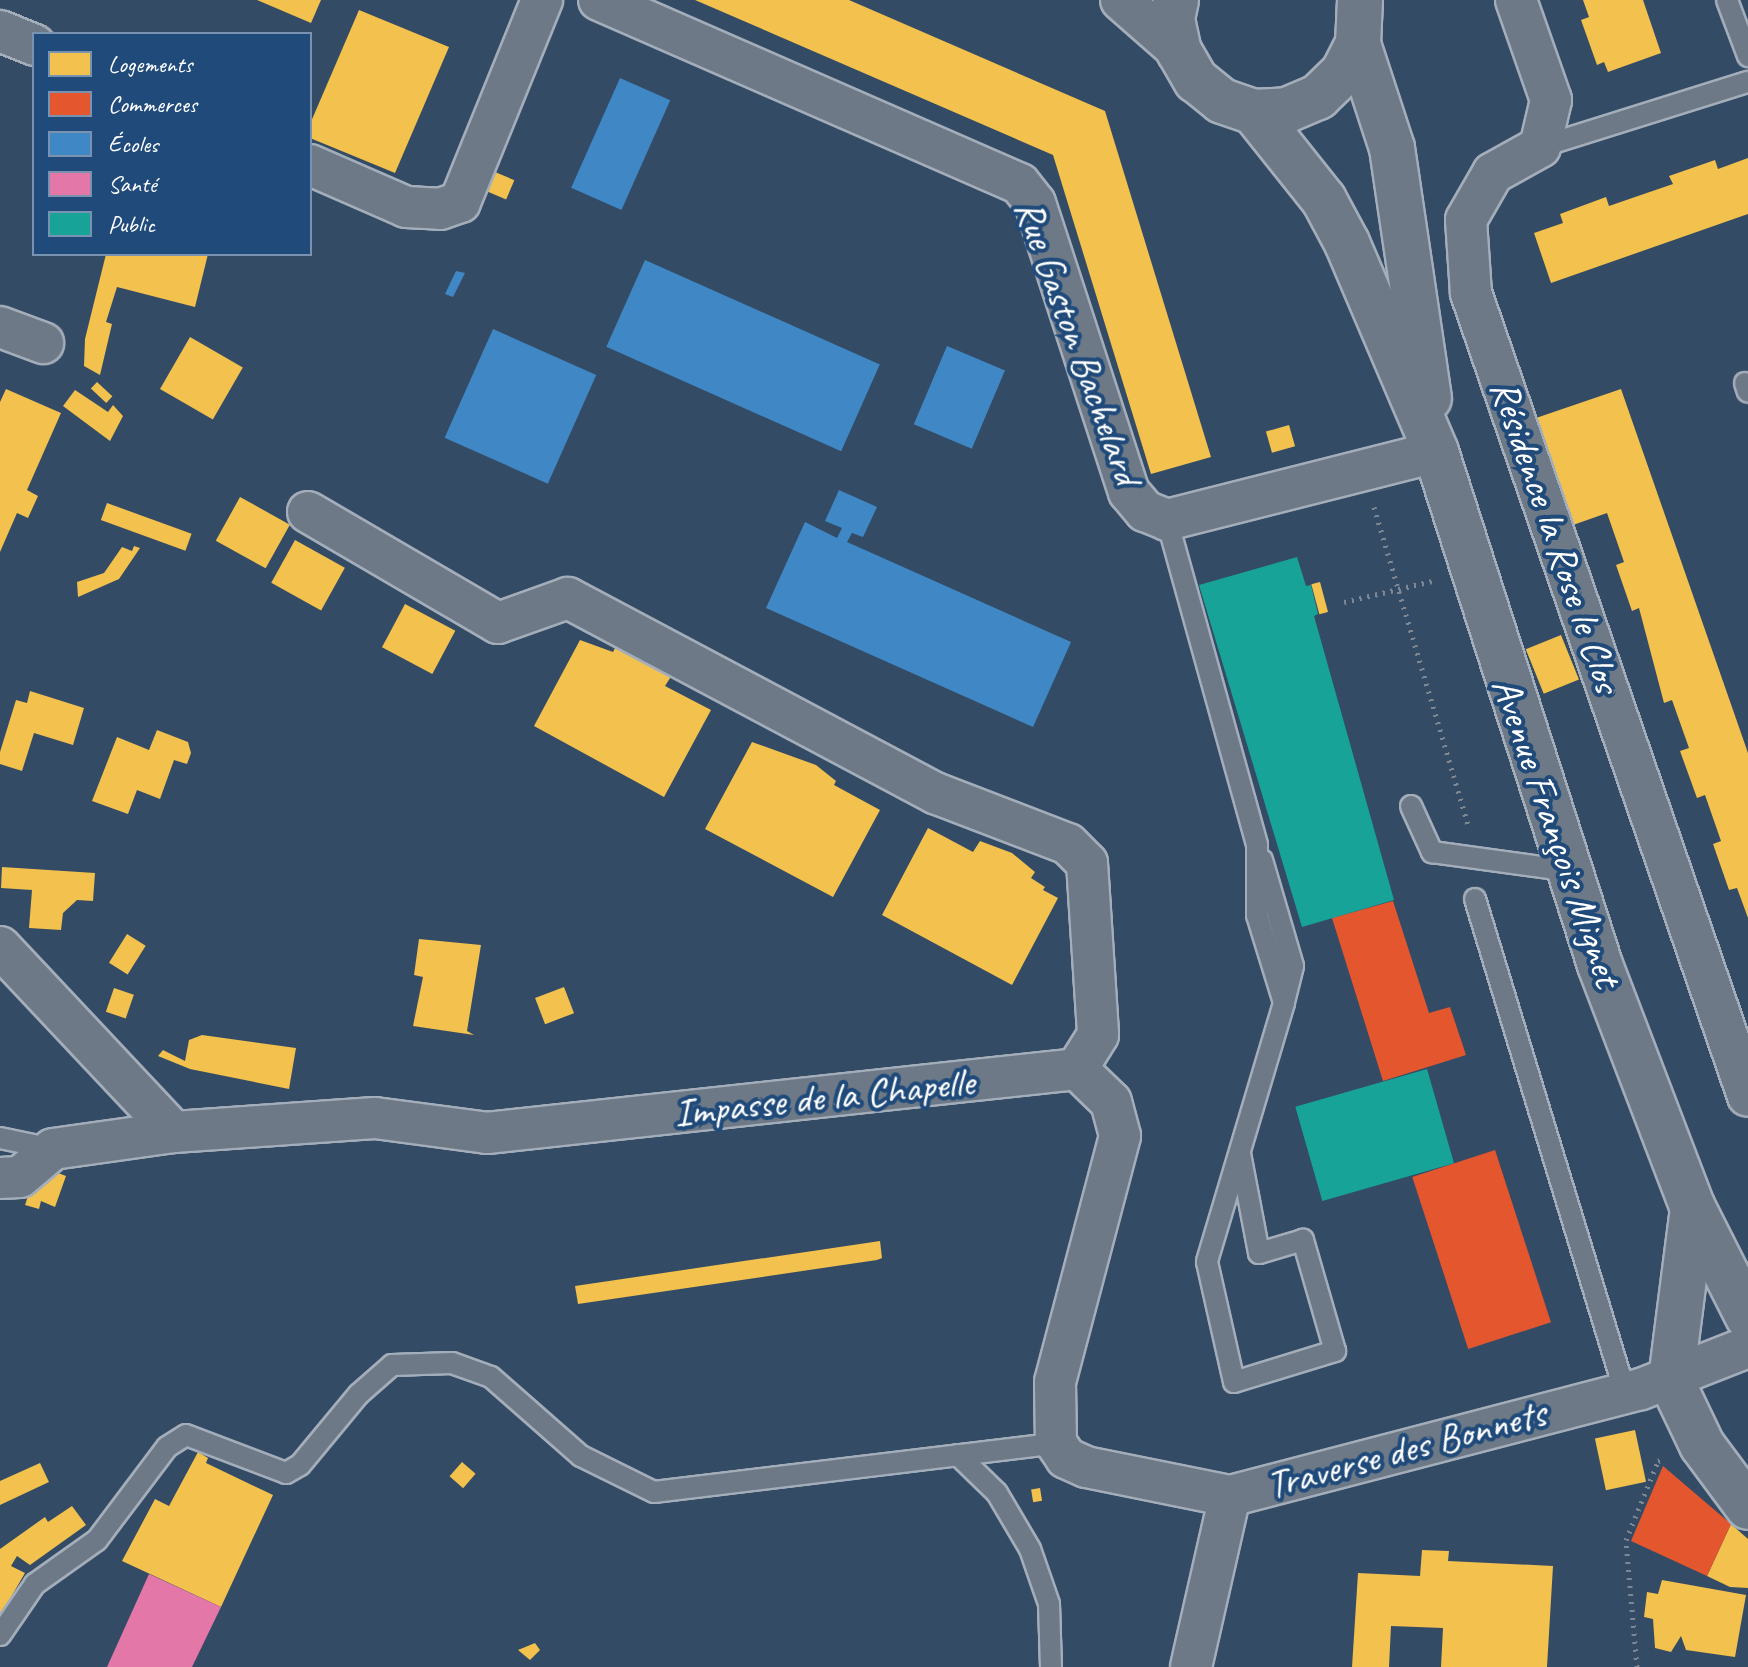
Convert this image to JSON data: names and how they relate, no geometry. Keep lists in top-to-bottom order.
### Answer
{
  "streets": {
    "street": [
      "Rue Gaston Bachelard",
      "Résidence la Rose le Clos",
      "Avenue François Mignet",
      "Impasse de la Chapelle",
      "Traverse des Bonnets"
    ]
  },
  "crossings": [
    ["Rue Gaston Bachelard", "Avenue François Mignet"],
    ["Avenue François Mignet", "Traverse des Bonnets"]
  ],
  "legend": [
    "Logements",
    "Commerces",
    "Écoles",
    "Santé",
    "Public"
  ]
}
